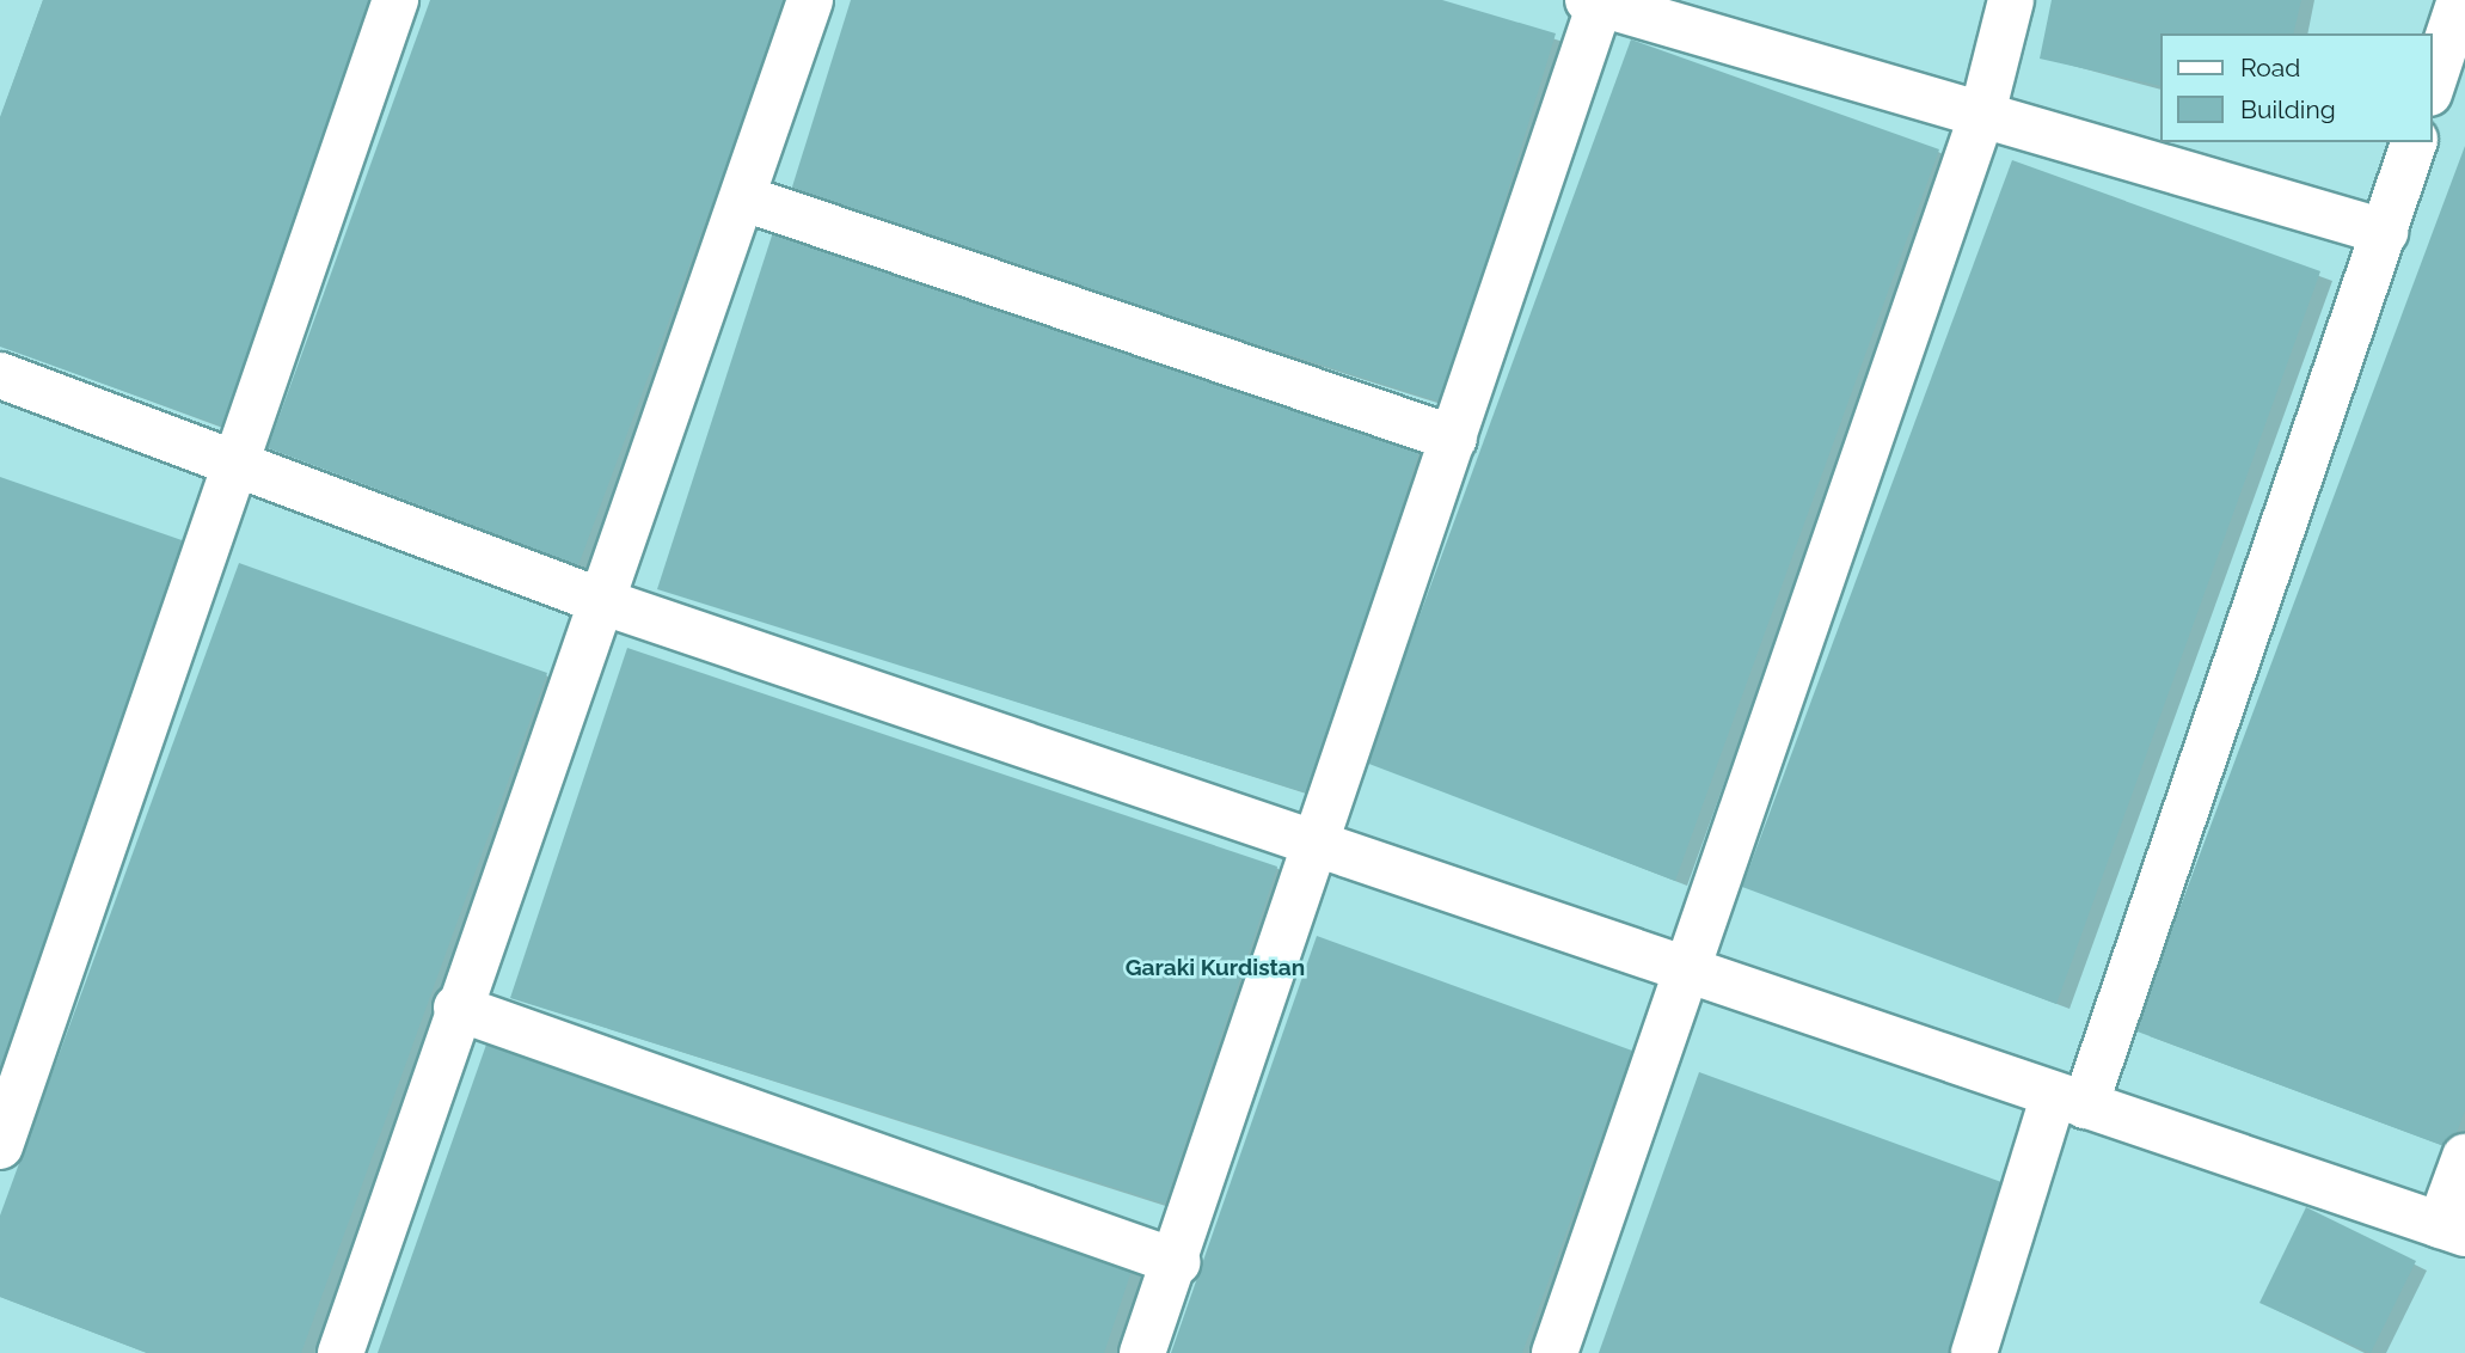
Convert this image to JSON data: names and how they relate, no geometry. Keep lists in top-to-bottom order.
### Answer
{
  "districts": ["Garaki Kurdistan"],
  "legend": ["Road", "Building"]
}
